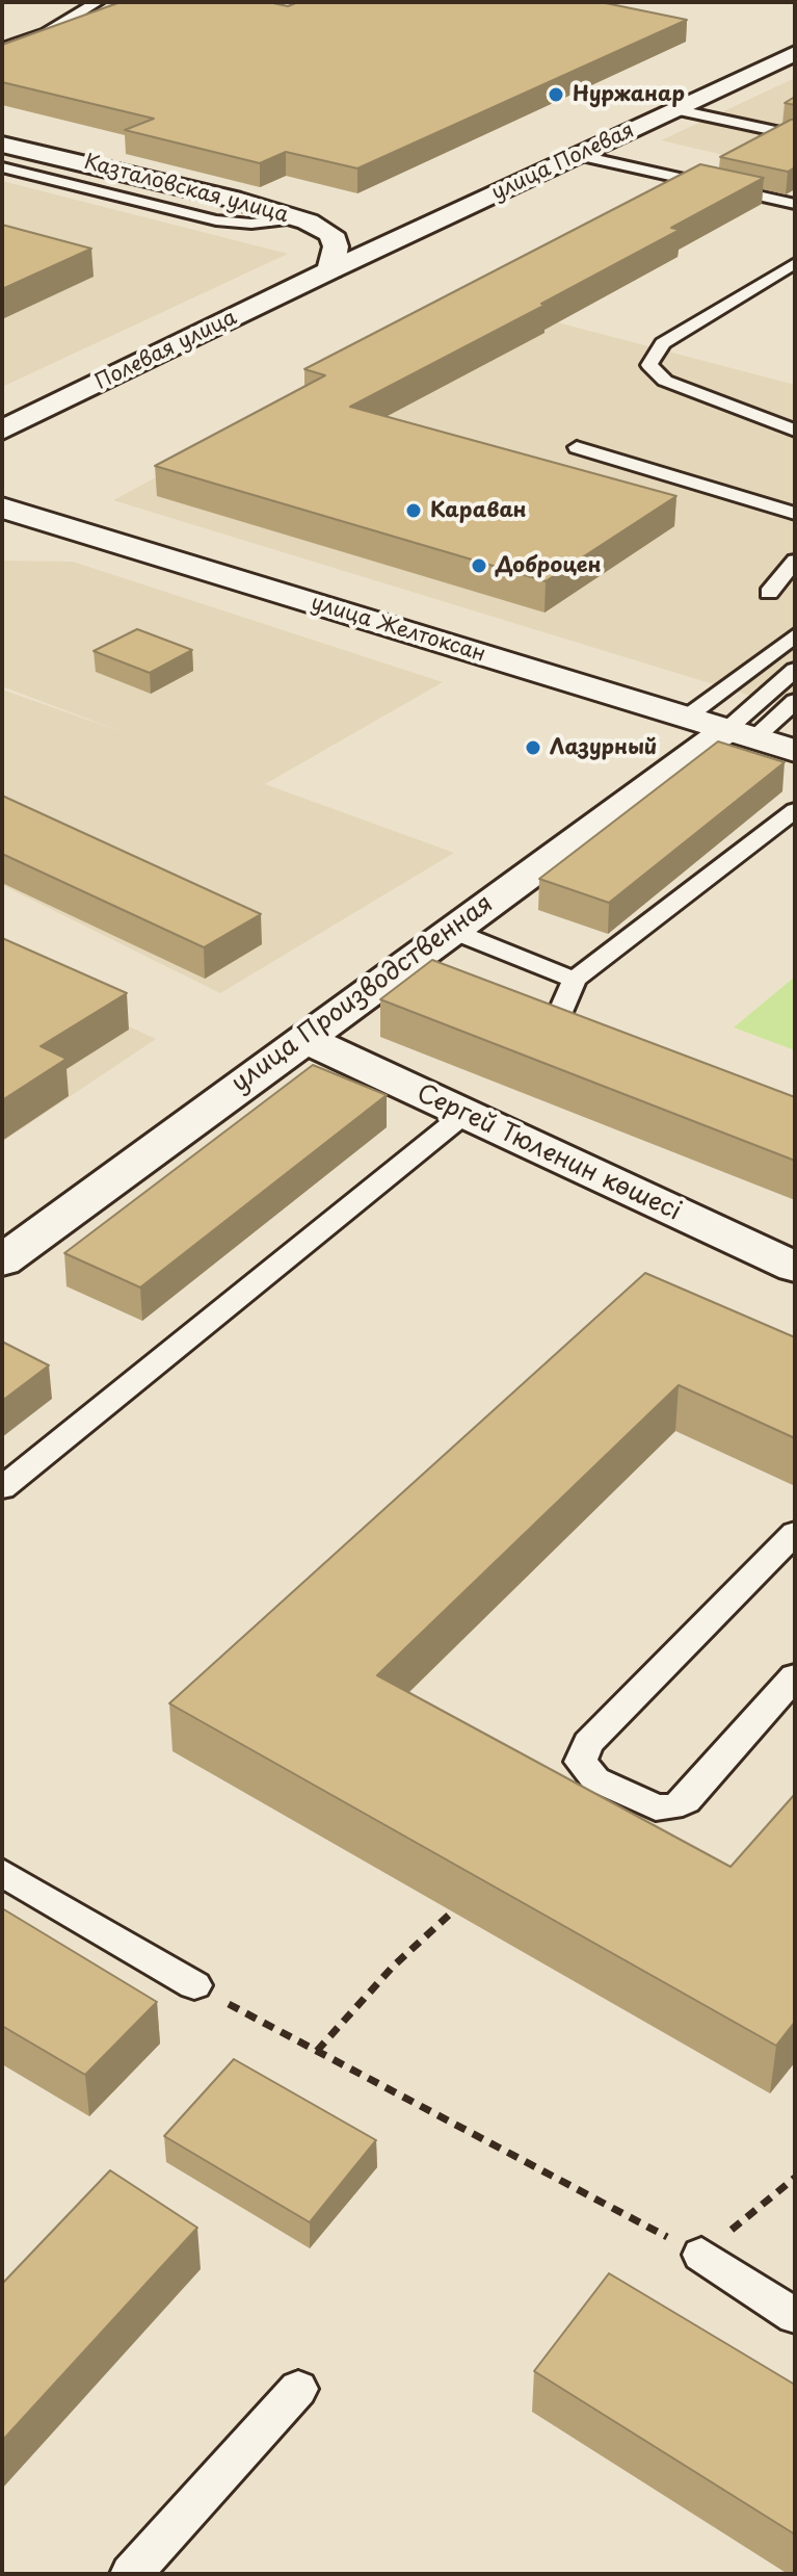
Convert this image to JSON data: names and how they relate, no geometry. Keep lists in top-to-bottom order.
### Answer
{
  "streets": {
    "street": [
      "улица Полевая",
      "Казталовская улица",
      "Полевая улица",
      "улица Желтоксан",
      "улица Производственная",
      "Сергей Тюленин көшесі"
    ]
  },
  "crossings": [
    ["улица Полевая", "Казталовская улица"],
    ["улица Полевая", "Полевая улица"],
    ["Казталовская улица", "Полевая улица"],
    ["улица Желтоксан", "улица Производственная"],
    ["улица Производственная", "Сергей Тюленин көшесі"]
  ],
  "places": [
    "Нуржанар",
    "Караван",
    "Доброцен",
    "Лазурный"
  ]
}
